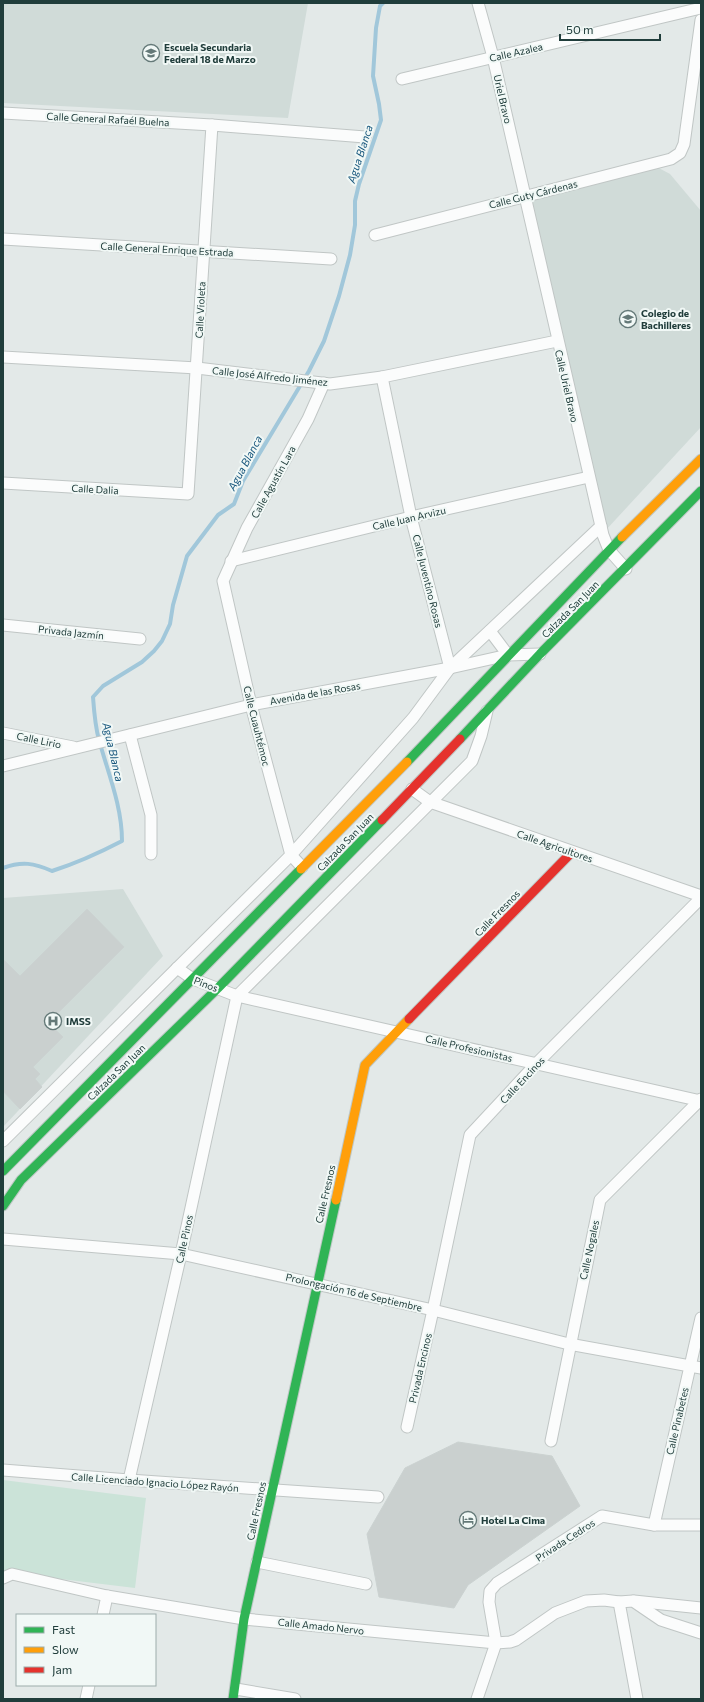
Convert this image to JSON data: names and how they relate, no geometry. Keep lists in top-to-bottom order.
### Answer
{
  "streets": {
    "main road": ["Calzada San Juan", "Calle Fresnos"],
    "street": [
      "Calle Azalea",
      "Uriel Bravo",
      "Calle General Rafaél Buelna",
      "Calle Guty Cárdenas",
      "Calle General Enrique Estrada",
      "Calle Violeta",
      "Calle José Alfredo Jiménez",
      "Calle Uriel Bravo",
      "Calle Agustín Lara",
      "Calle Dalia",
      "Calle Juan Arvizu",
      "Calle Juventino Rosas",
      "Privada Jazmín",
      "Avenida de las Rosas",
      "Calle Cuauhtémoc",
      "Calle Lirio",
      "Calle Agricultores",
      "Pinos",
      "Calle Profesionistas",
      "Calle Encinos",
      "Calle Pinos",
      "Calle Nogales",
      "Prolongación 16 de Septiembre",
      "Privada Encinos",
      "Calle Pinabetes",
      "Calle Licenciado Ignacio López Rayón",
      "Privada Cedros",
      "Calle Amado Nervo"
    ]
  },
  "crossings": [
    ["Calle Azalea", "Uriel Bravo"],
    ["Uriel Bravo", "Calle Guty Cárdenas"],
    ["Uriel Bravo", "Calle Uriel Bravo"],
    ["Calle General Rafaél Buelna", "Calle Violeta"],
    ["Calle Guty Cárdenas", "Calle Uriel Bravo"],
    ["Calle General Enrique Estrada", "Calle Violeta"],
    ["Calle Violeta", "Calle José Alfredo Jiménez"],
    ["Calle Violeta", "Calle Dalia"],
    ["Calle José Alfredo Jiménez", "Calle Uriel Bravo"],
    ["Calle José Alfredo Jiménez", "Calle Agustín Lara"],
    ["Calle José Alfredo Jiménez", "Calle Juventino Rosas"],
    ["Calle Uriel Bravo", "Calle Juan Arvizu"],
    ["Calle Uriel Bravo", "Calzada San Juan"],
    ["Calle Agustín Lara", "Calle Juan Arvizu"],
    ["Calle Agustín Lara", "Calle Cuauhtémoc"],
    ["Calle Juan Arvizu", "Calle Juventino Rosas"],
    ["Calle Juventino Rosas", "Avenida de las Rosas"],
    ["Calzada San Juan", "Avenida de las Rosas"],
    ["Calzada San Juan", "Calle Agricultores"],
    ["Calzada San Juan", "Pinos"],
    ["Avenida de las Rosas", "Calle Cuauhtémoc"],
    ["Avenida de las Rosas", "Calle Lirio"],
    ["Calle Agricultores", "Calle Fresnos"],
    ["Calle Agricultores", "Calle Encinos"],
    ["Calle Fresnos", "Calle Profesionistas"],
    ["Calle Fresnos", "Prolongación 16 de Septiembre"],
    ["Calle Fresnos", "Calle Licenciado Ignacio López Rayón"],
    ["Calle Fresnos", "Calle Amado Nervo"],
    ["Pinos", "Calle Profesionistas"],
    ["Pinos", "Calle Pinos"],
    ["Calle Profesionistas", "Calle Encinos"],
    ["Calle Profesionistas", "Calle Pinos"],
    ["Calle Profesionistas", "Calle Nogales"],
    ["Calle Encinos", "Prolongación 16 de Septiembre"],
    ["Calle Encinos", "Privada Encinos"],
    ["Calle Pinos", "Prolongación 16 de Septiembre"],
    ["Calle Pinos", "Calle Licenciado Ignacio López Rayón"],
    ["Calle Nogales", "Prolongación 16 de Septiembre"],
    ["Prolongación 16 de Septiembre", "Privada Encinos"],
    ["Prolongación 16 de Septiembre", "Calle Pinabetes"],
    ["Calle Pinabetes", "Privada Cedros"],
    ["Privada Cedros", "Calle Amado Nervo"]
  ],
  "water": ["Agua Blanca"],
  "places": {
    "school or university": ["Escuela Secundaria Federal 18 de Marzo", "Colegio de Bachilleres"],
    "hospital": ["IMSS"],
    "hotel": ["Hotel La Cima"]
  },
  "legend": ["Fast", "Slow", "Jam"],
  "scale_bar": "50 m"
}
